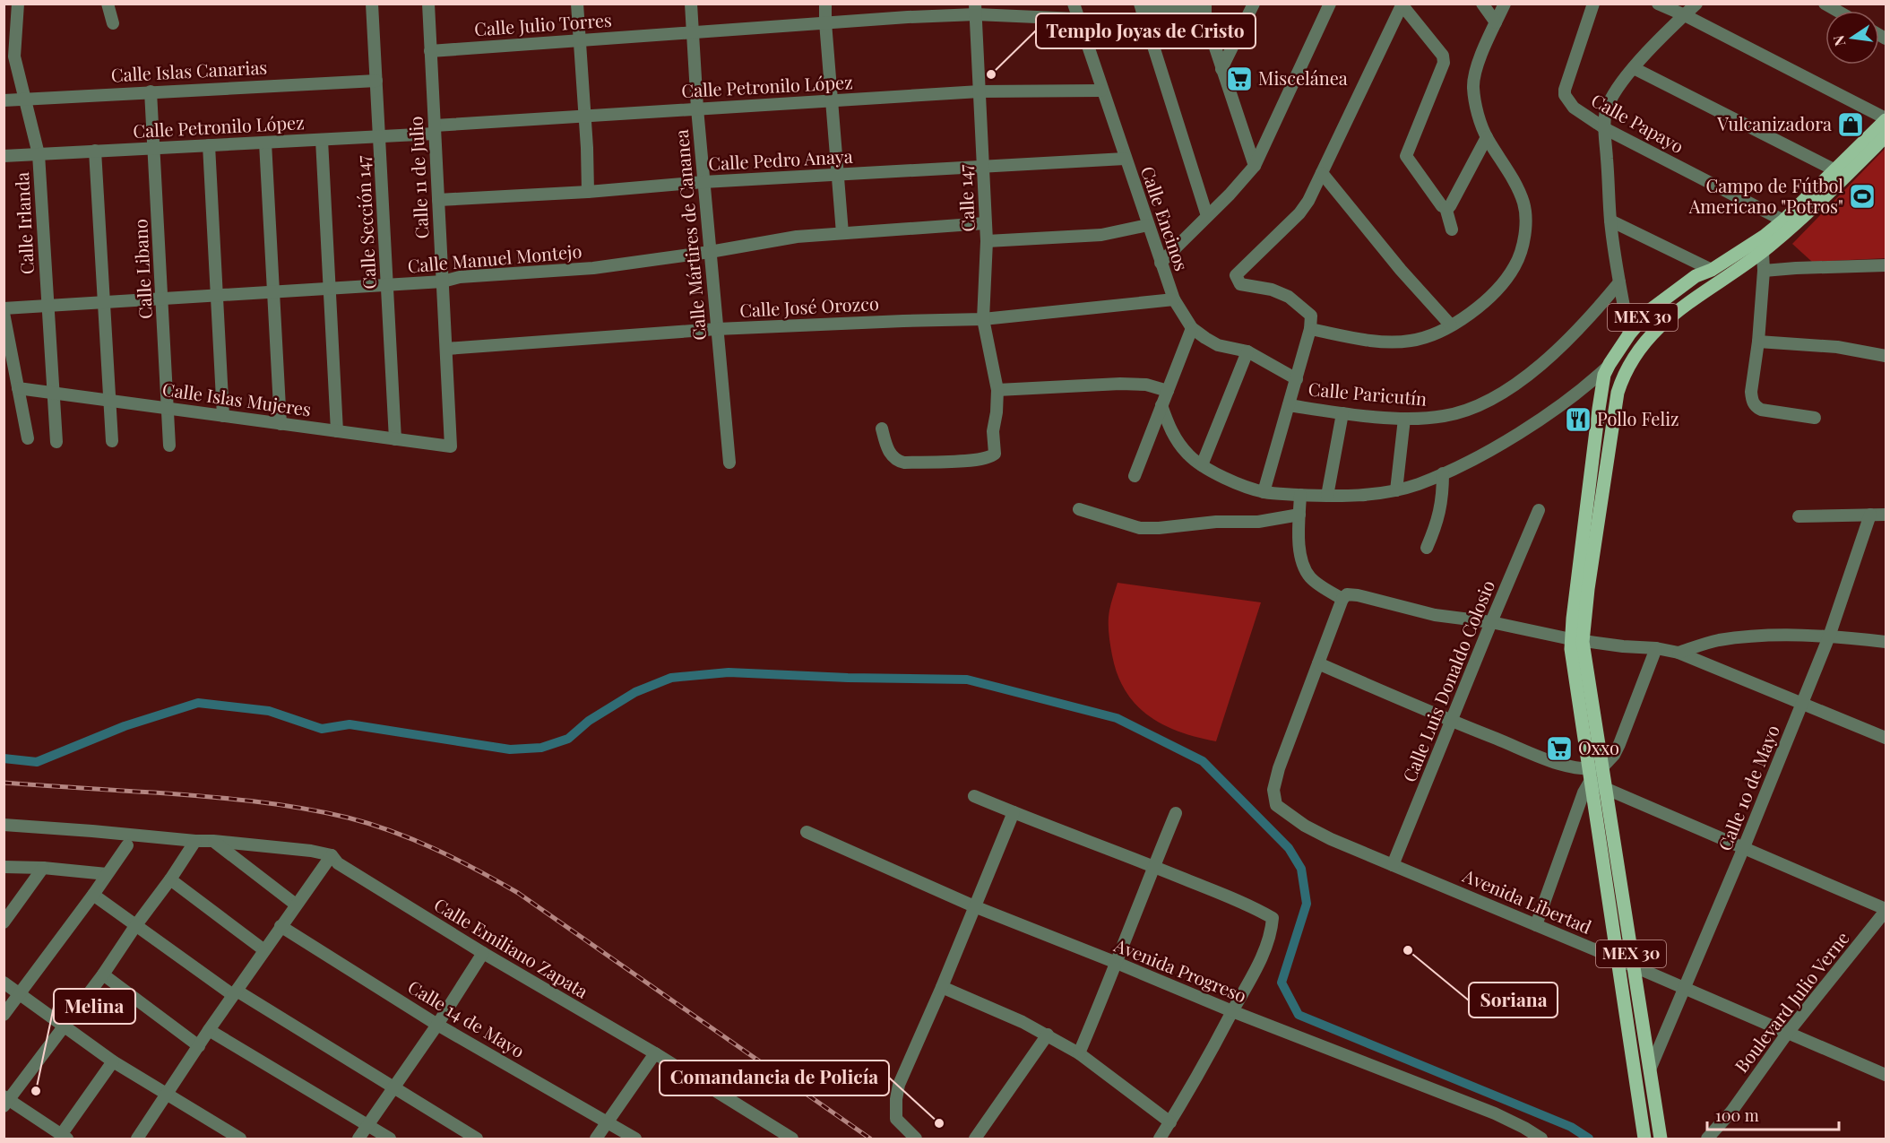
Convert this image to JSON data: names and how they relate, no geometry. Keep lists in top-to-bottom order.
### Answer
{
  "streets": {
    "main road": ["MEX 30"],
    "street": [
      "Calle Julio Torres",
      "Calle Islas Canarias",
      "Calle Petronilo López",
      "Calle Papayo",
      "Calle Pedro Anaya",
      "Calle 11 de Julio",
      "Calle 147",
      "Calle Encinos",
      "Calle Sección 147",
      "Calle Irlanda",
      "Calle Mártires de Cananea",
      "Calle Manuel Montejo",
      "Calle Libano",
      "Calle José Orozco",
      "Calle Paricutín",
      "Calle Islas Mujeres",
      "Calle Luis Donaldo Colosio",
      "Calle 10 de Mayo",
      "Avenida Libertad",
      "Calle Emiliano Zapata",
      "Avenida Progreso",
      "Boulevard Julio Verne",
      "Calle 14 de Mayo"
    ]
  },
  "crossings": [
    ["Calle Julio Torres", "Calle 11 de Julio"],
    ["Calle Julio Torres", "Calle 147"],
    ["Calle Julio Torres", "Calle Encinos"],
    ["Calle Julio Torres", "Calle Mártires de Cananea"],
    ["Calle Islas Canarias", "Calle Sección 147"],
    ["Calle Islas Canarias", "Calle Irlanda"],
    ["Calle Islas Canarias", "Calle Libano"],
    ["Calle Petronilo López", "Calle 11 de Julio"],
    ["Calle Petronilo López", "Calle 147"],
    ["Calle Petronilo López", "Calle Encinos"],
    ["Calle Petronilo López", "Calle Sección 147"],
    ["Calle Petronilo López", "Calle Irlanda"],
    ["Calle Petronilo López", "Calle Mártires de Cananea"],
    ["Calle Petronilo López", "Calle Libano"],
    ["Calle Papayo", "MEX 30"],
    ["Calle Pedro Anaya", "Calle 11 de Julio"],
    ["Calle Pedro Anaya", "Calle 147"],
    ["Calle Pedro Anaya", "Calle Encinos"],
    ["Calle Pedro Anaya", "Calle Mártires de Cananea"],
    ["Calle 11 de Julio", "Calle Manuel Montejo"],
    ["Calle 11 de Julio", "Calle José Orozco"],
    ["Calle 11 de Julio", "Calle Islas Mujeres"],
    ["Calle 147", "Calle Manuel Montejo"],
    ["Calle 147", "Calle José Orozco"],
    ["Calle Encinos", "Calle José Orozco"],
    ["Calle Sección 147", "Calle Manuel Montejo"],
    ["Calle Sección 147", "Calle Islas Mujeres"],
    ["Calle Irlanda", "Calle Manuel Montejo"],
    ["Calle Irlanda", "Calle Islas Mujeres"],
    ["Calle Mártires de Cananea", "Calle Manuel Montejo"],
    ["Calle Mártires de Cananea", "Calle José Orozco"],
    ["Calle Manuel Montejo", "Calle Libano"],
    ["Calle Libano", "Calle Islas Mujeres"],
    ["MEX 30", "Calle 10 de Mayo"],
    ["MEX 30", "Avenida Libertad"],
    ["Calle Luis Donaldo Colosio", "Avenida Libertad"],
    ["Calle 10 de Mayo", "Avenida Libertad"],
    ["Avenida Libertad", "Boulevard Julio Verne"]
  ],
  "places": {
    "other": [
      "Templo Joyas de Cristo",
      "Soriana",
      "Melina",
      "Comandancia de Policía"
    ],
    "supermarket": ["Miscelánea", "Oxxo"],
    "shop": ["Vulcanizadora"],
    "sports": ["Campo de Fútbol Americano \"Potros\""],
    "restaurant": ["Pollo Feliz"]
  },
  "scale_bar": "100 m",
  "north": "left"
}
